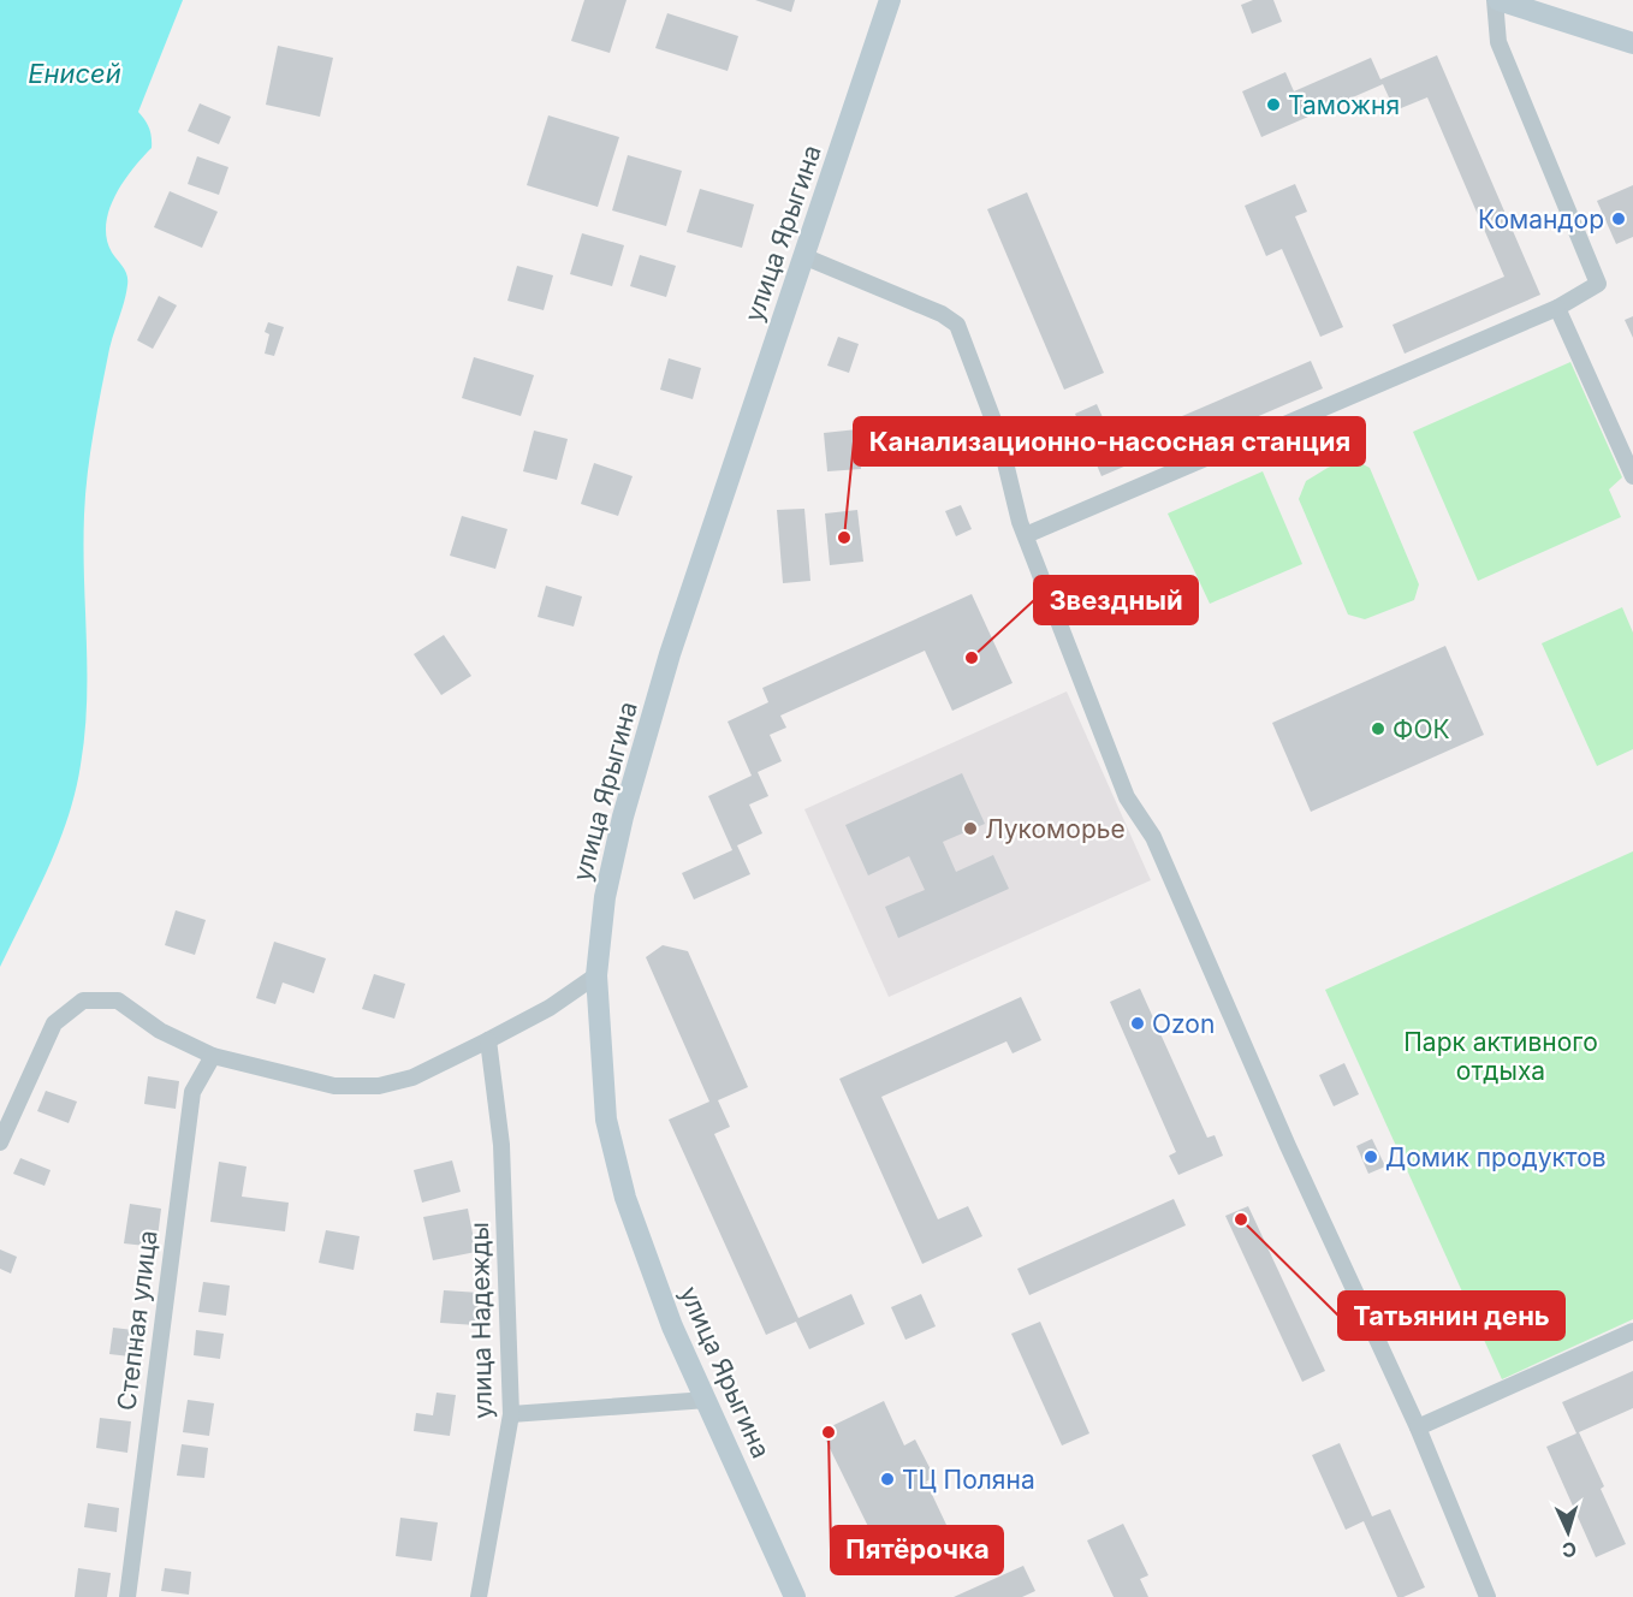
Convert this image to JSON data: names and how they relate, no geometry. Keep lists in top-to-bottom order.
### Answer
{
  "streets": {
    "street": ["улица Ярыгина", "Степная улица", "улица Надежды"]
  },
  "water": ["Енисей"],
  "parks": ["Парк активного отдыха"],
  "places": [
    "Таможня",
    "Командор",
    "Канализационно-насосная станция",
    "Звездный",
    "ФОК",
    "Лукоморье",
    "Ozon",
    "Домик продуктов",
    "Татьянин день",
    "Пятёрочка",
    "ТЦ Поляна"
  ],
  "north": "bottom"
}
